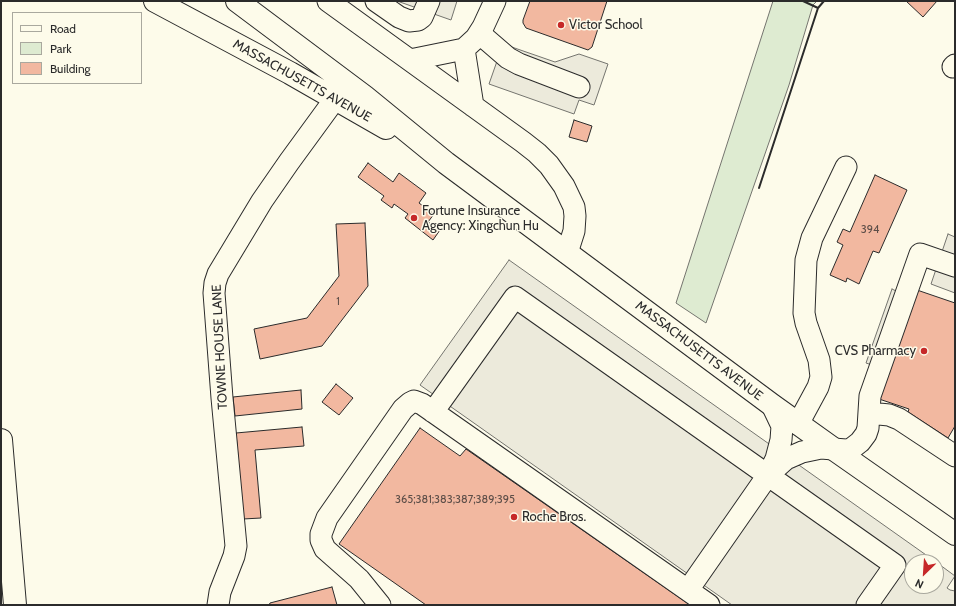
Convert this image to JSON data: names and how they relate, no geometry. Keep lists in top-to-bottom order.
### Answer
{
  "streets": {
    "main road": ["MASSACHUSETTS AVENUE"],
    "street": ["TOWNE HOUSE LANE"]
  },
  "crossings": [
    ["MASSACHUSETTS AVENUE", "TOWNE HOUSE LANE"]
  ],
  "places": [
    "Victor School",
    "Fortune Insurance Agency: Xingchun Hu",
    "CVS Pharmacy",
    "Roche Bros."
  ],
  "house_numbers": ["394", "1", "365;381;383;387;389;395"],
  "legend": ["Road", "Park", "Building"],
  "north": "bottom left"
}
